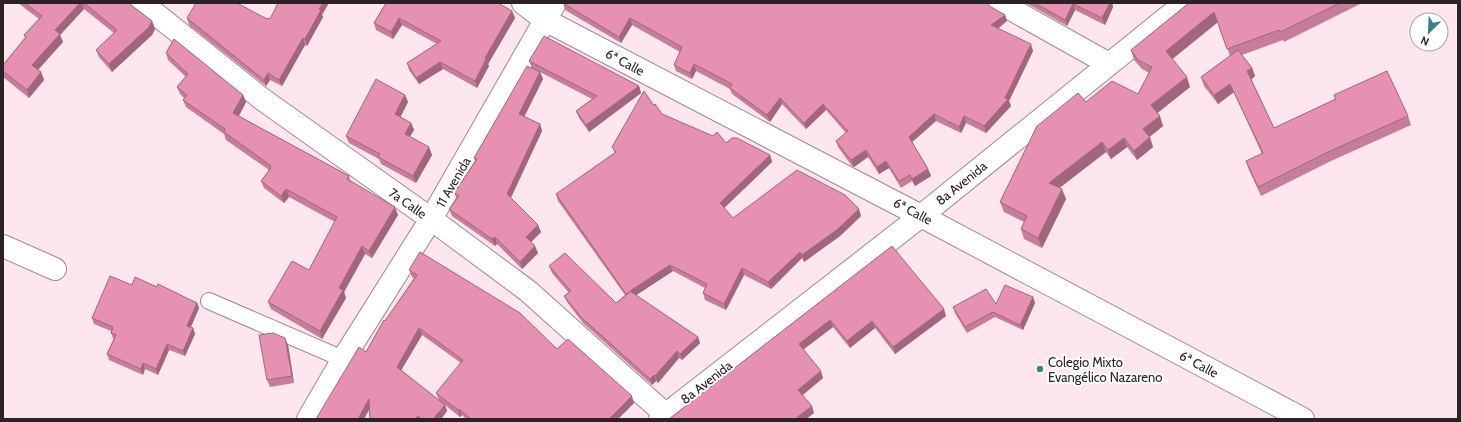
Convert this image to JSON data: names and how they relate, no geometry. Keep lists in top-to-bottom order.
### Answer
{
  "streets": {
    "street": [
      "6ª Calle",
      "11 Avenida",
      "8a Avenida",
      "7a Calle"
    ]
  },
  "crossings": [
    ["6ª Calle", "11 Avenida"],
    ["6ª Calle", "8a Avenida"],
    ["11 Avenida", "7a Calle"],
    ["8a Avenida", "7a Calle"]
  ],
  "places": ["Colegio Mixto Evangélico Nazareno"],
  "north": "bottom left"
}
